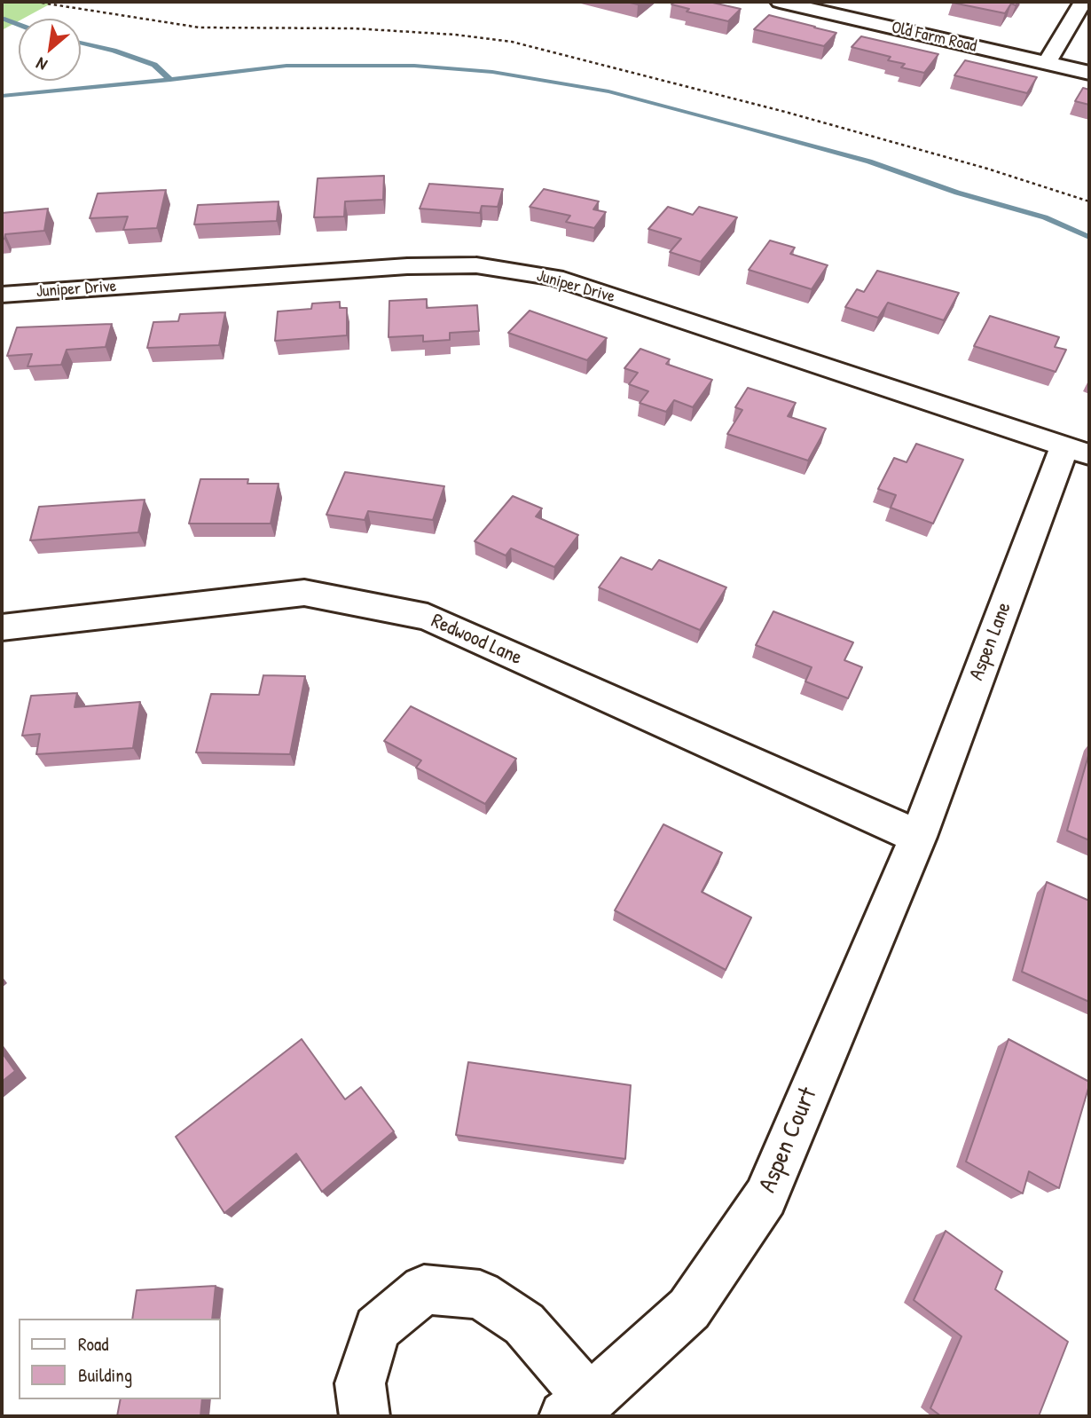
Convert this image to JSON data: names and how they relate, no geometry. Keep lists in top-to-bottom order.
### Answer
{
  "streets": {
    "street": [
      "Old Farm Road",
      "Juniper Drive",
      "Redwood Lane",
      "Aspen Lane",
      "Aspen Court"
    ]
  },
  "crossings": [
    ["Juniper Drive", "Aspen Lane"],
    ["Redwood Lane", "Aspen Lane"],
    ["Redwood Lane", "Aspen Court"],
    ["Aspen Lane", "Aspen Court"]
  ],
  "legend": ["Road", "Building"],
  "north": "bottom left"
}
